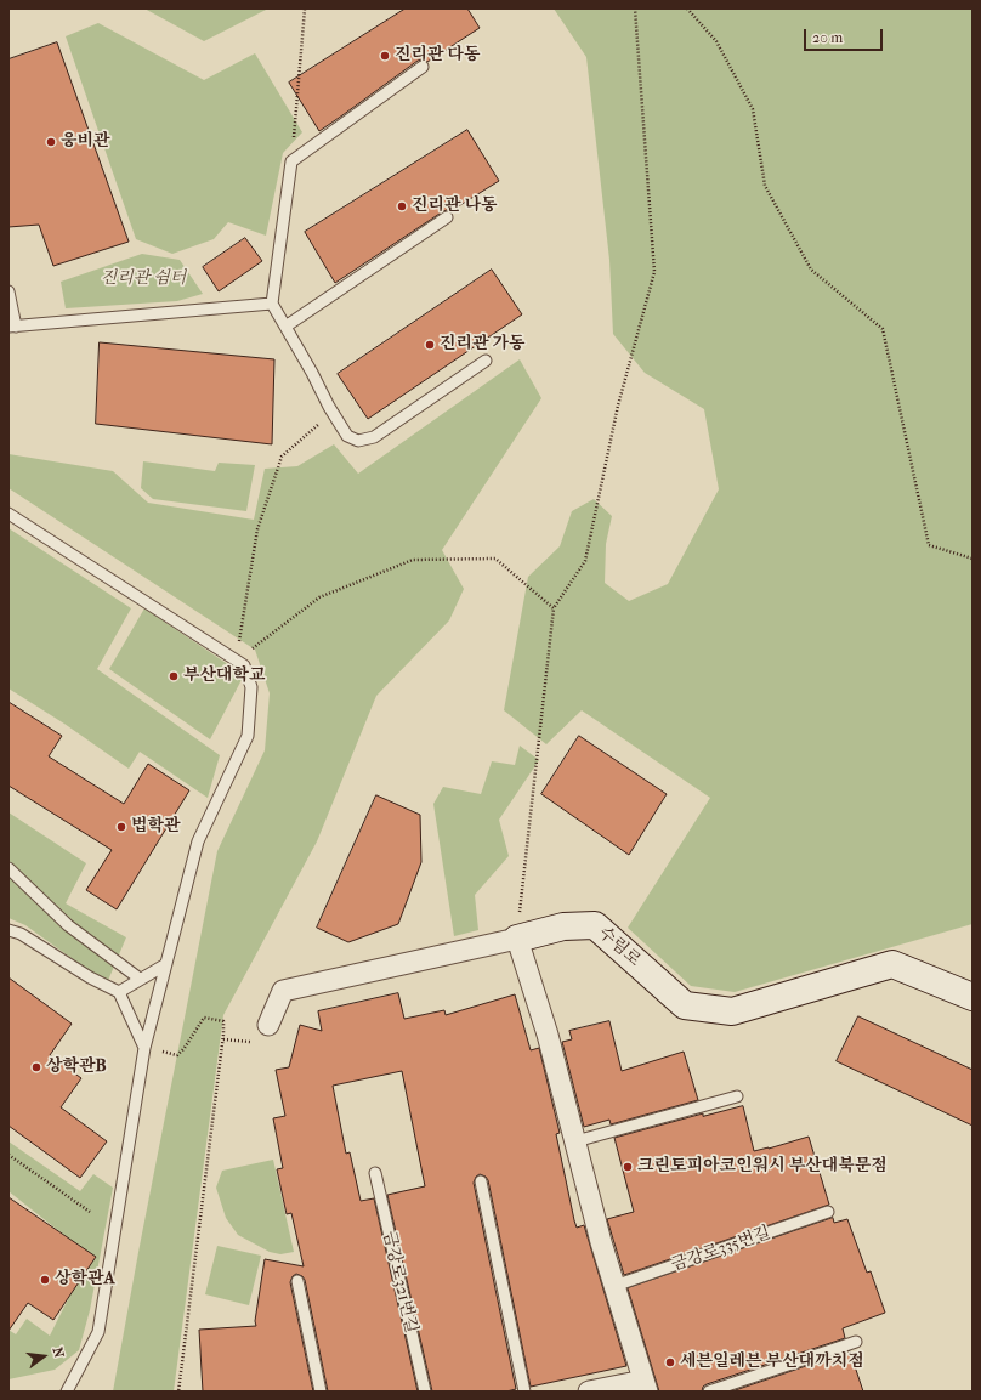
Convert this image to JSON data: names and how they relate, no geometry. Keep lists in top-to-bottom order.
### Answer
{
  "streets": {
    "main road": ["수림로"],
    "lane": ["금강로335번길", "금강로321번길"]
  },
  "parks": ["진리관 쉼터"],
  "places": [
    "진리관 다동",
    "웅비관",
    "진리관 나동",
    "진리관 가동",
    "부산대학교",
    "법학관",
    "상학관B",
    "크린토피아코인워시 부산대북문점",
    "상학관A",
    "세븐일레븐 부산대까치점"
  ],
  "scale_bar": "20 m",
  "north": "right"
}
